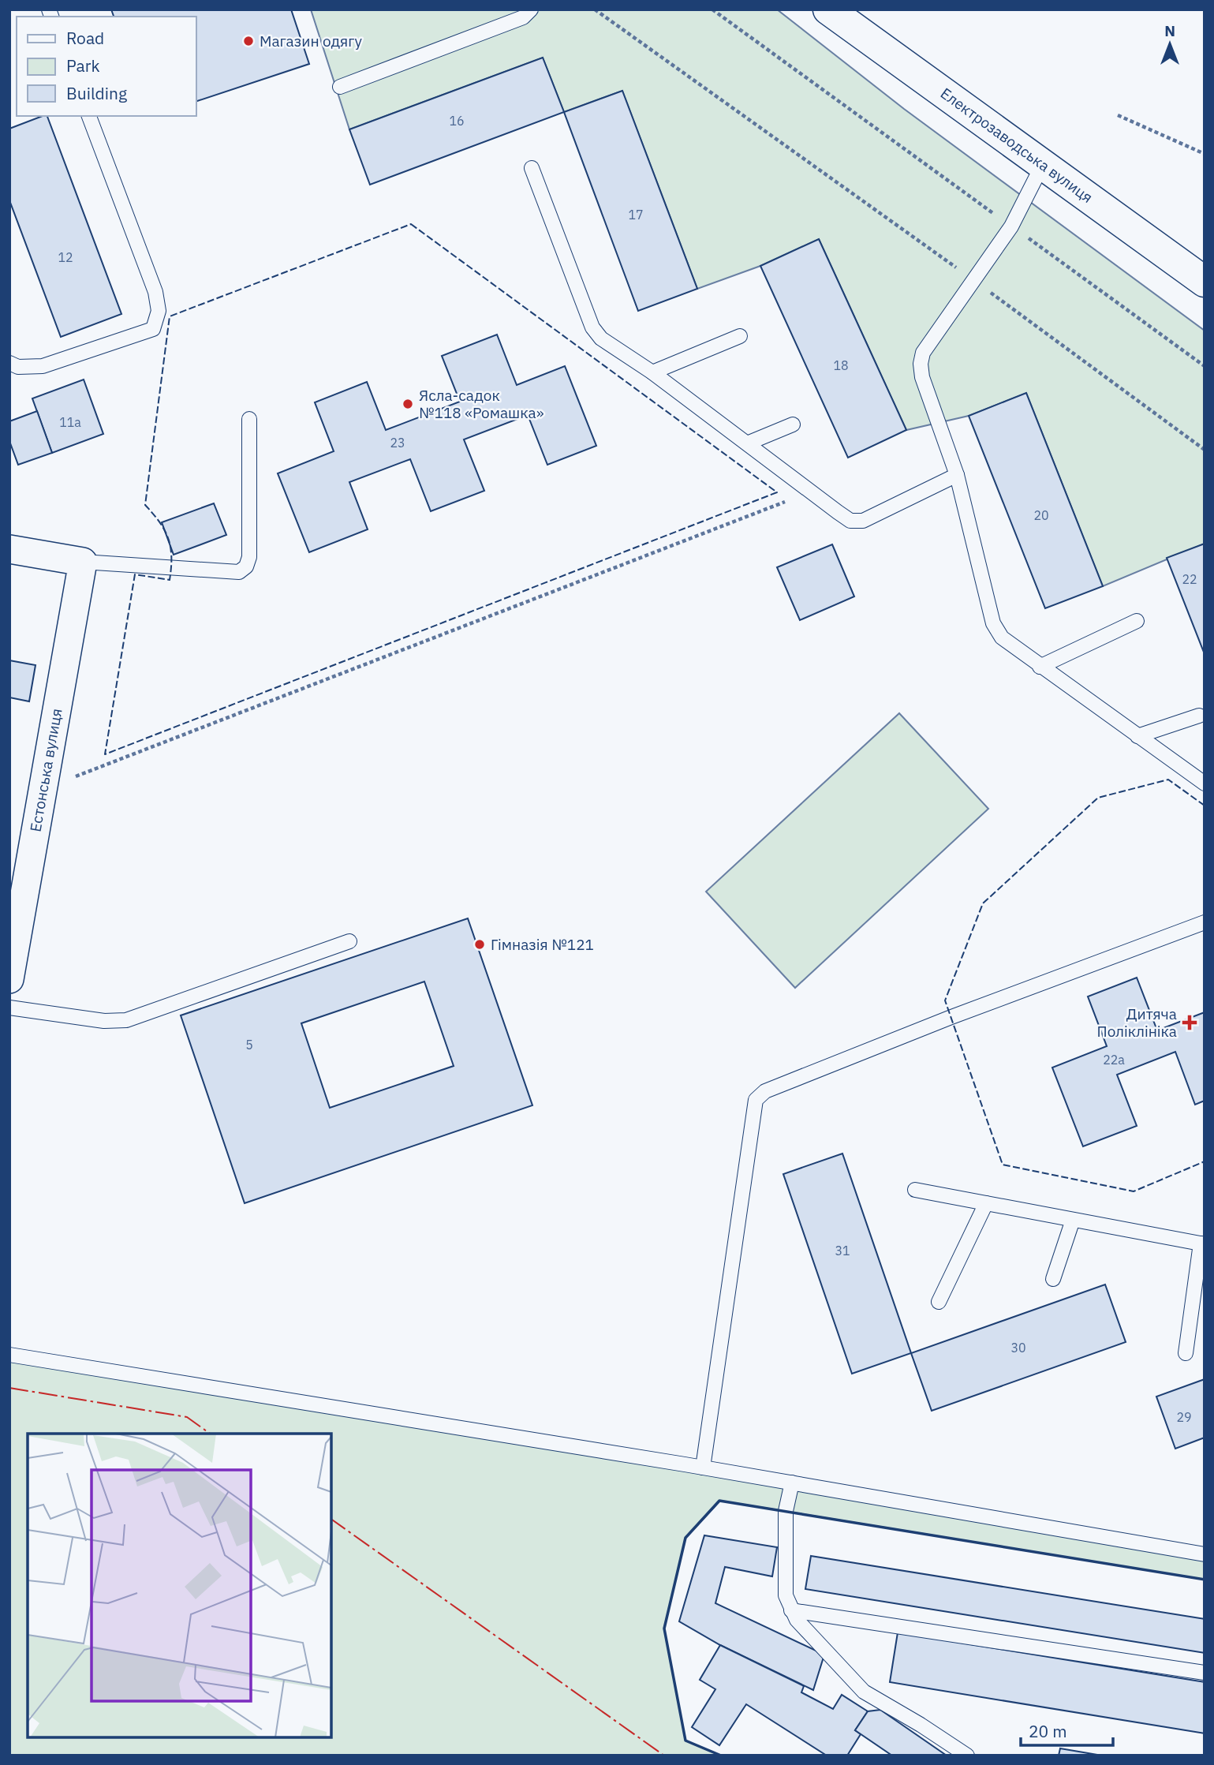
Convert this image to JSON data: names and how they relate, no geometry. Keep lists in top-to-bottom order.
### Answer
{
  "streets": {
    "main road": ["Електрозаводська вулиця"],
    "street": ["Естонська вулиця"]
  },
  "places": {
    "other": ["Магазин одягу", "Ясла-садок №118 «Ромашка»", "Гімназія №121"],
    "health": ["Дитяча Поліклініка"]
  },
  "house_numbers": [
    "16",
    "17",
    "12",
    "18",
    "11а",
    "23",
    "20",
    "22",
    "5",
    "22а",
    "31",
    "30",
    "29"
  ],
  "legend": ["Road", "Park", "Building"],
  "scale_bar": "20 m",
  "north": "top"
}
